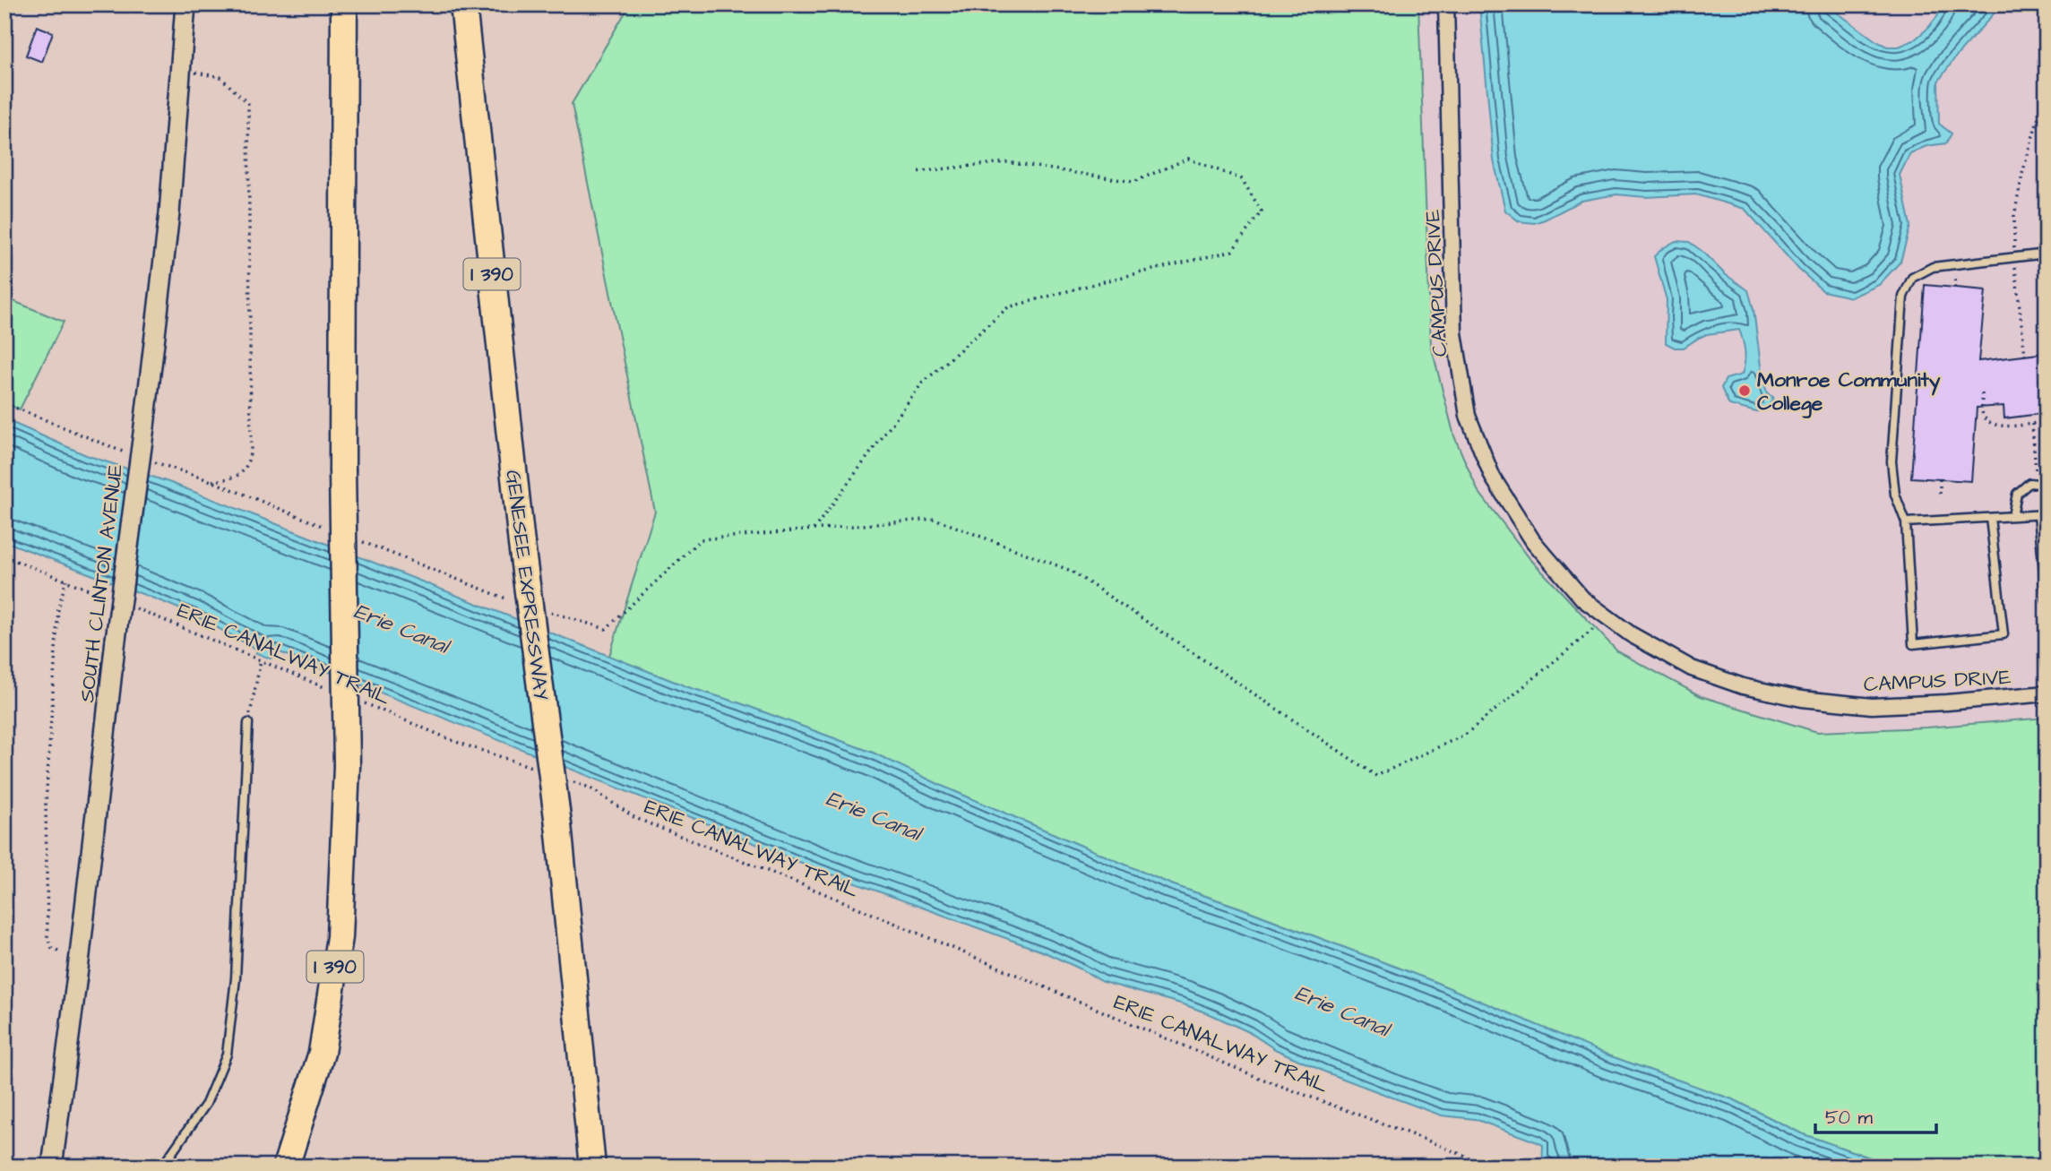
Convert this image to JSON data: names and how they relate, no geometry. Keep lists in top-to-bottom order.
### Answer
{
  "streets": {
    "highway": ["I 390", "GENESEE EXPRESSWAY"],
    "street": ["CAMPUS DRIVE", "SOUTH CLINTON AVENUE"],
    "path": ["ERIE CANALWAY TRAIL"]
  },
  "water": ["Erie Canal"],
  "places": ["Monroe Community College"],
  "scale_bar": "50 m"
}
